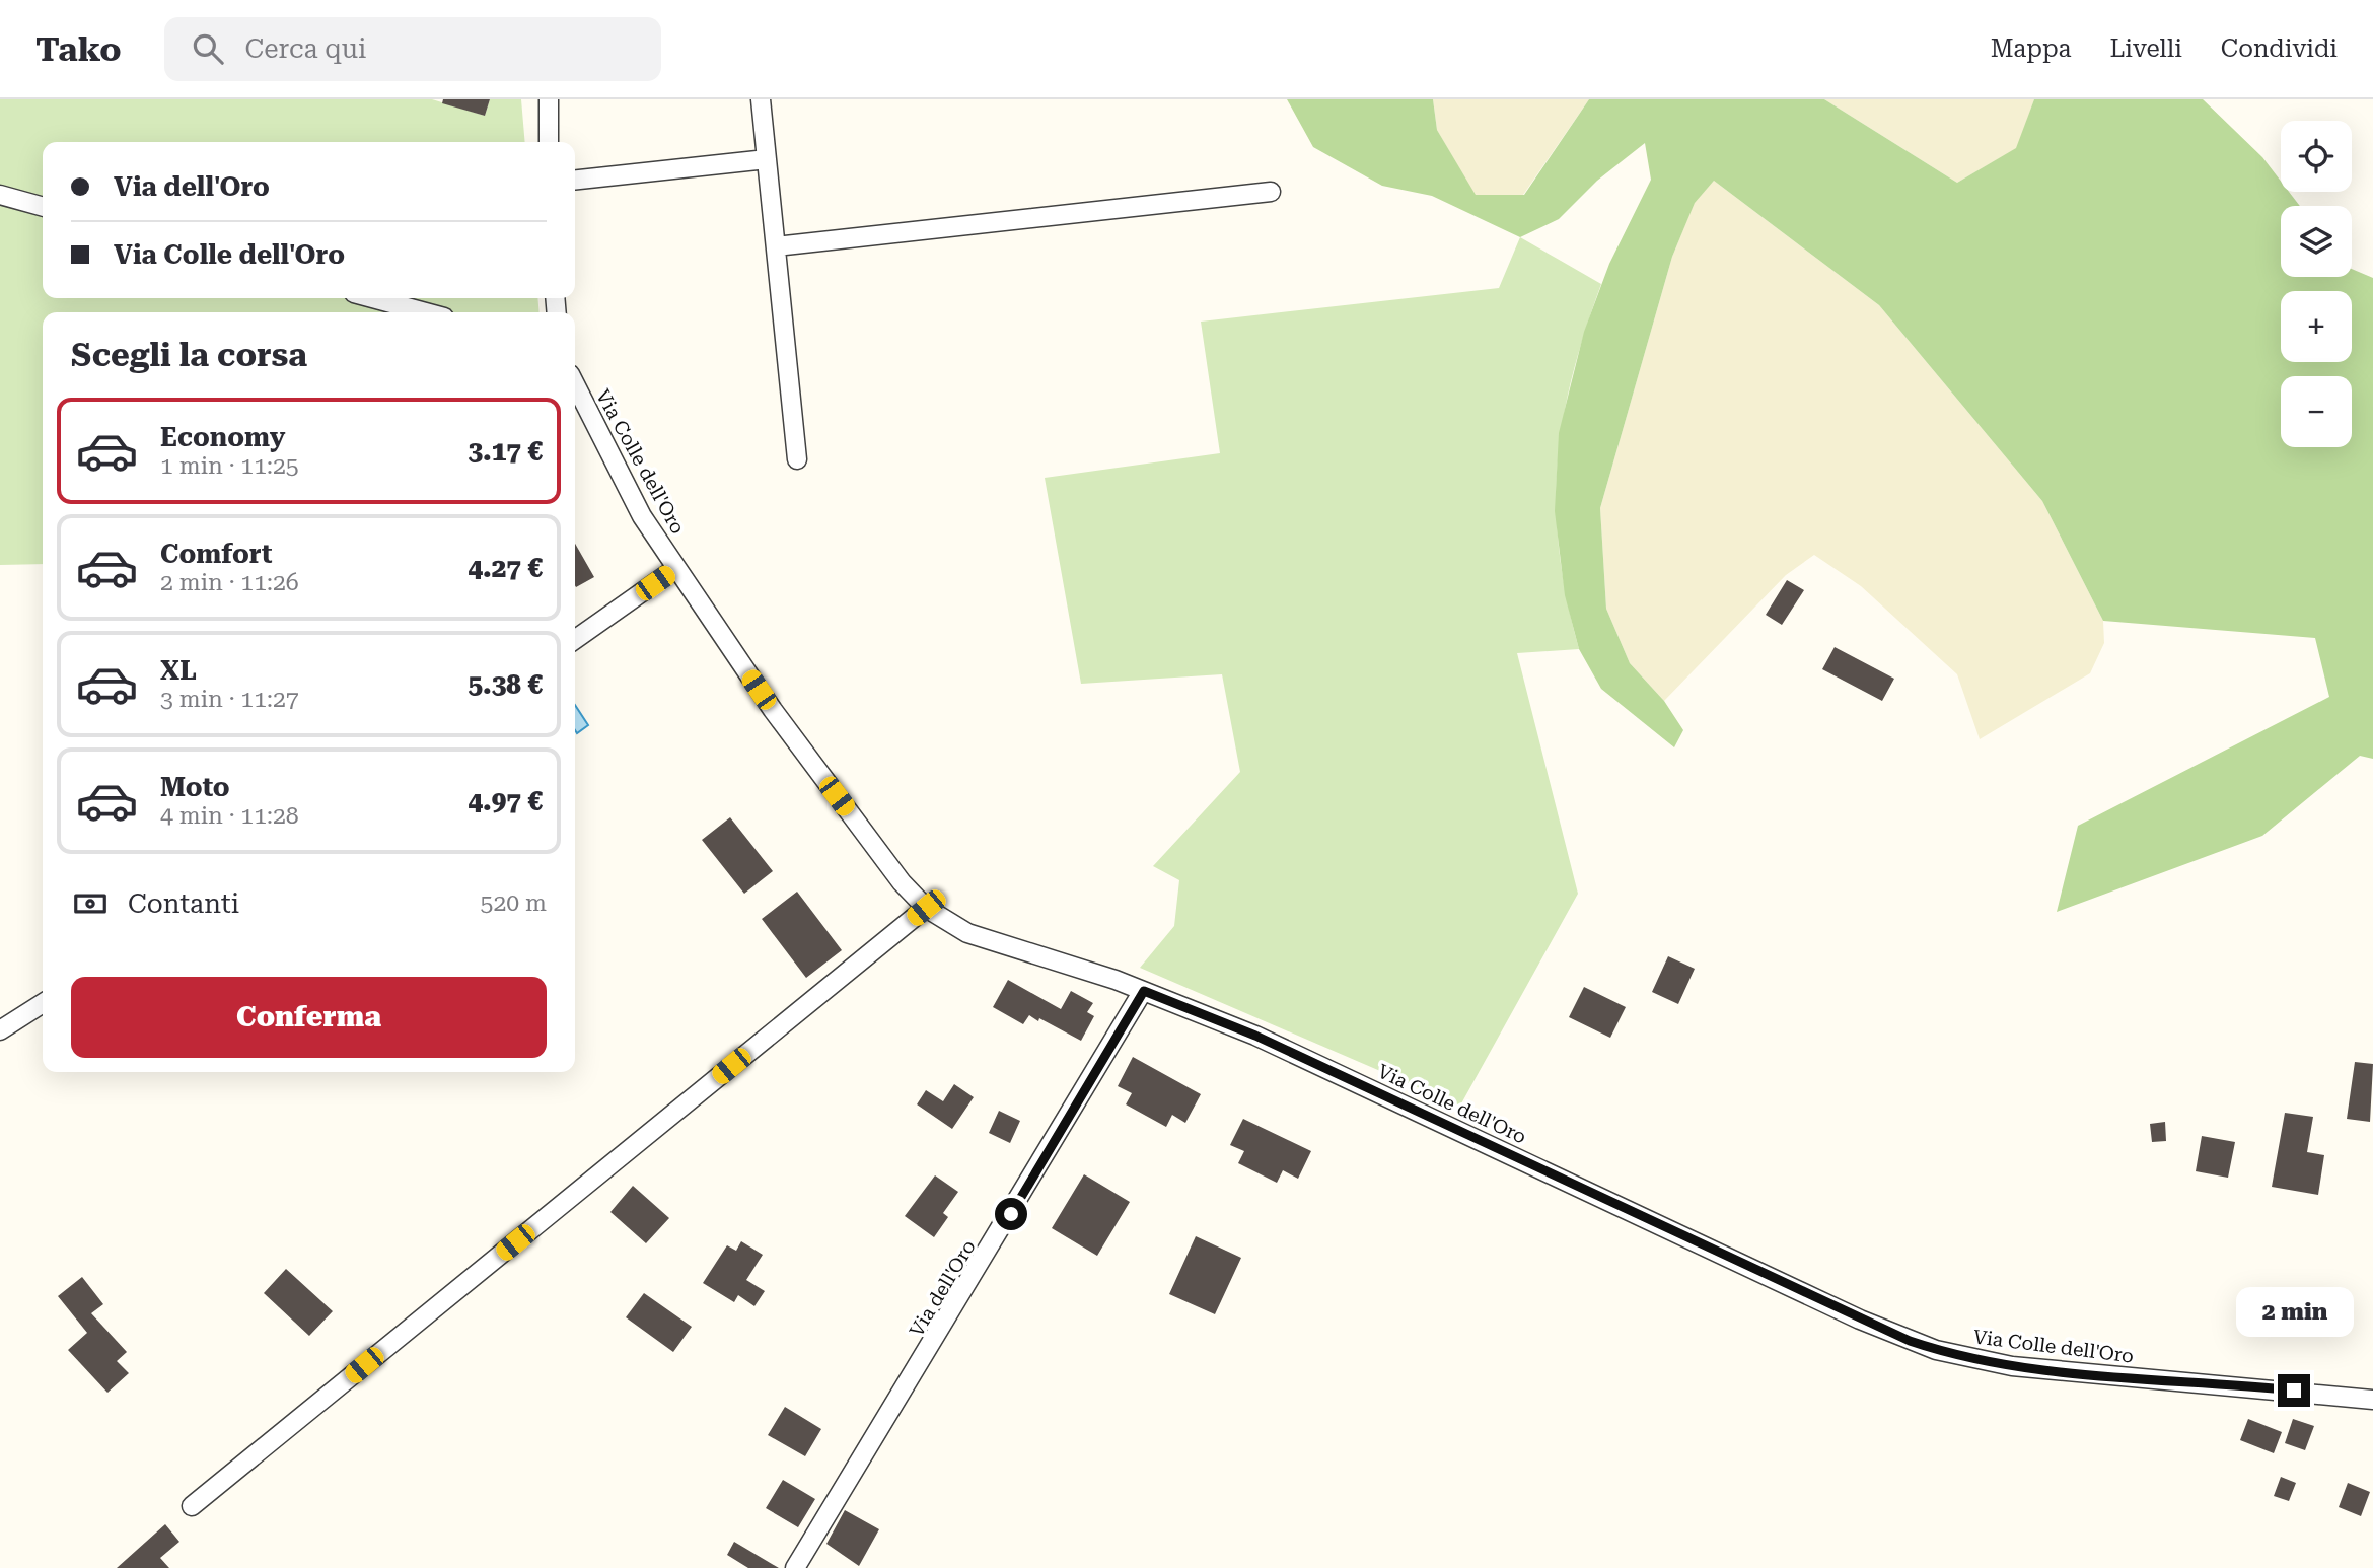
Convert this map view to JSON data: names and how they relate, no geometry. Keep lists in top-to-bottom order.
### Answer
{
  "streets": {
    "street": ["Via Colle dell'Oro", "Via dell'Oro"]
  },
  "crossings": [
    ["Via Colle dell'Oro", "Via dell'Oro"]
  ],
  "page": {
    "header": "Tako",
    "search": "Cerca qui",
    "nav": ["Mappa", "Livelli", "Condividi"],
    "map_buttons": ["+", "−"],
    "banner": ["Via dell'Oro", "Via Colle dell'Oro"],
    "heading": "Scegli la corsa",
    "list": [
      {
        "name": "Economy",
        "note": "1 min · 11:25",
        "value": "3.17 €"
      },
      {
        "name": "Comfort",
        "note": "2 min · 11:26",
        "value": "4.27 €"
      },
      {
        "name": "XL",
        "note": "3 min · 11:27",
        "value": "5.38 €"
      },
      {
        "name": "Moto",
        "note": "4 min · 11:28",
        "value": "4.97 €"
      }
    ],
    "pay": ["Contanti", "520 m"],
    "buttons": "Conferma",
    "bubble": "2 min"
  }
}
